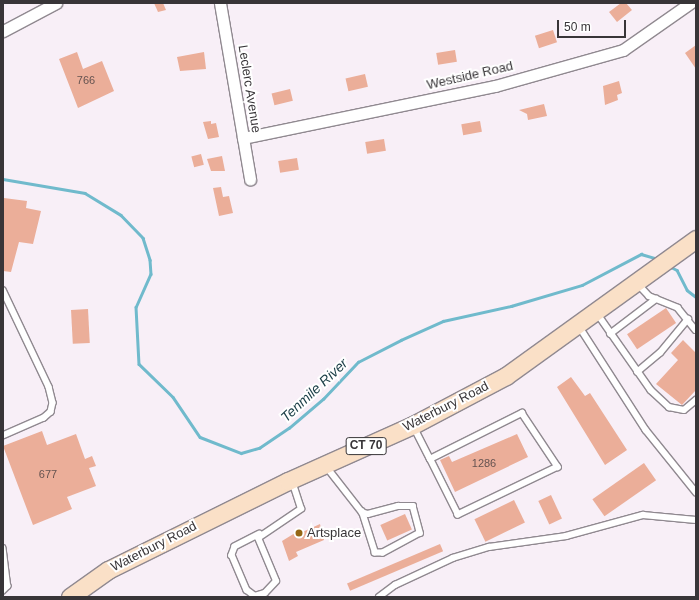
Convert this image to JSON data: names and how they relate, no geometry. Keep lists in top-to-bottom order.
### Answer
{
  "streets": {
    "main road": ["Waterbury Road", "CT 70"],
    "street": ["Westside Road", "Leclerc Avenue"]
  },
  "crossings": [
    ["Westside Road", "Leclerc Avenue"]
  ],
  "water": ["Tenmile River"],
  "places": ["Artsplace"],
  "house_numbers": ["766", "1286", "677"],
  "scale_bar": "50 m"
}
